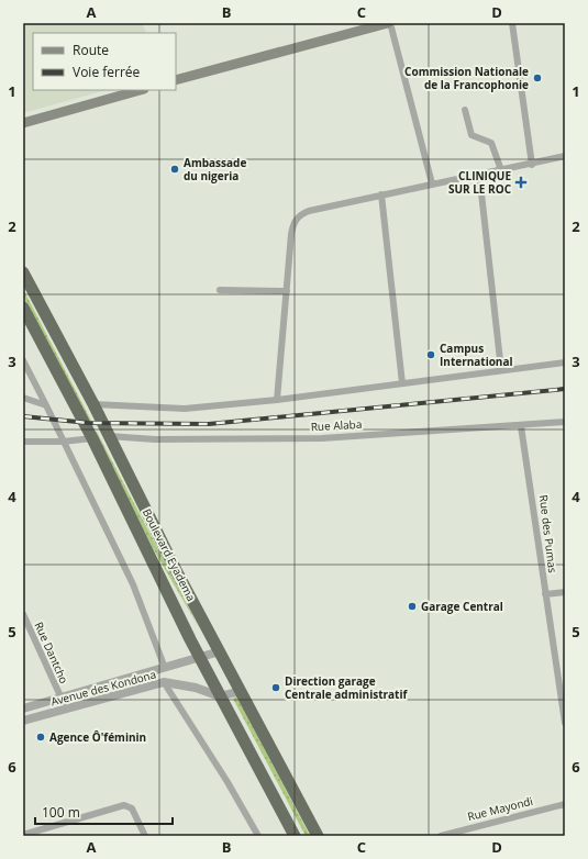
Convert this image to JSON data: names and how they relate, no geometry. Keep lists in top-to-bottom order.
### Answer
{
  "streets": {
    "highway": ["Boulevard Eyadema"],
    "street": [
      "Rue Alaba",
      "Rue des Pumas",
      "Rue Dantcho",
      "Avenue des Kondona",
      "Rue Mayondi"
    ]
  },
  "crossings": [
    ["Rue Alaba", "Rue des Pumas"],
    ["Rue Alaba", "Boulevard Eyadema"],
    ["Boulevard Eyadema", "Avenue des Kondona"],
    ["Rue Dantcho", "Avenue des Kondona"]
  ],
  "places": {
    "other": [
      "Commission Nationale de la Francophonie",
      "Ambassade du nigeria",
      "Campus International",
      "Garage Central",
      "Direction garage Centrale administratif",
      "Agence Ô'féminin"
    ],
    "health": ["CLINIQUE SUR LE ROC"]
  },
  "legend": ["Route", "Voie ferrée"],
  "scale_bar": "100 m",
  "grid": {
    "columns": [
      "A",
      "B",
      "C",
      "D"
    ],
    "rows": [
      "1",
      "2",
      "3",
      "4",
      "5",
      "6"
    ]
  }
}
